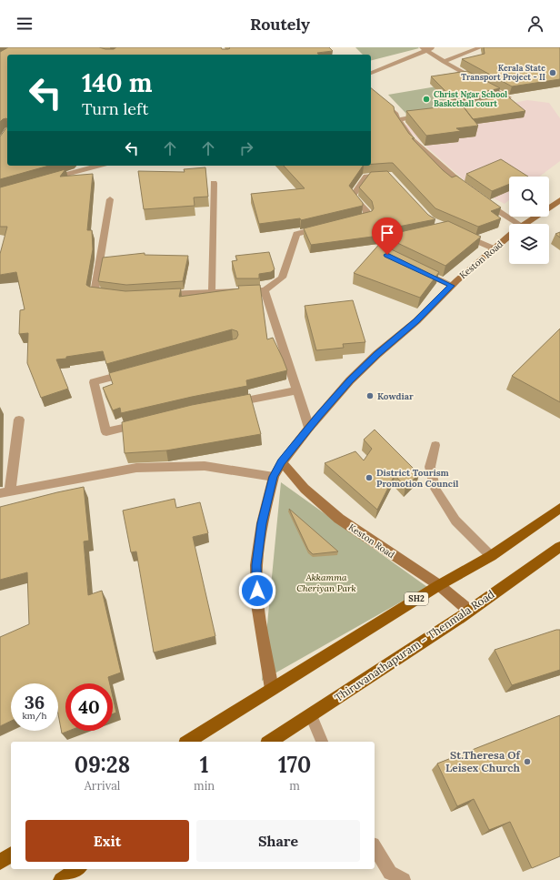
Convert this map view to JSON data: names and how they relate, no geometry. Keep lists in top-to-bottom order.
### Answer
{
  "streets": {
    "main road": ["SH2", "Thiruvanathapuram - Thenmala Road"],
    "street": ["Keston Road"]
  },
  "crossings": [
    ["Keston Road", "SH2"],
    ["Keston Road", "Thiruvanathapuram - Thenmala Road"]
  ],
  "parks": ["Akkamma Cheriyan Park"],
  "places": [
    "Kerala State Transport Project - II",
    "Christ Ngar School Basketball court",
    "Kowdiar",
    "District Tourism Promotion Council",
    "St.Theresa Of Leisex Church"
  ],
  "page": {
    "header": "Routely",
    "turn": ["140 m", "Turn left"],
    "speed": "36 km/h",
    "limit": "40",
    "eta": [
      "09:28",
      "Arrival",
      "1",
      "min",
      "170",
      "m"
    ],
    "buttons": ["Exit", "Share"]
  }
}
